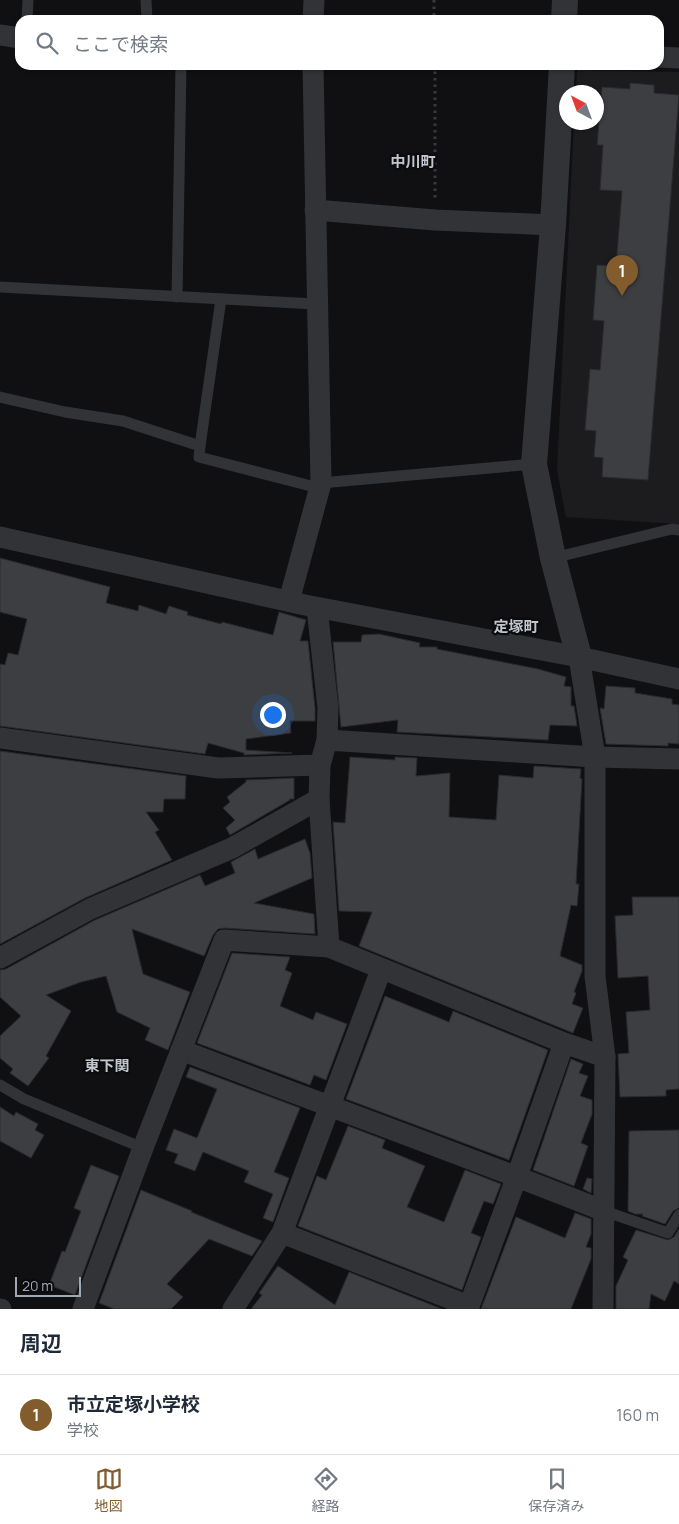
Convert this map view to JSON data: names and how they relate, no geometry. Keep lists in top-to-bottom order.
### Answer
{
  "districts": ["中川町", "定塚町", "東下関"],
  "scale_bar": "20 m",
  "north": "top left",
  "page": {
    "search": "ここで検索",
    "pins": "1",
    "scale": "20 m",
    "heading": "周辺",
    "list": [
      {
        "mark": "1",
        "name": "市立定塚小学校",
        "note": "学校",
        "value": "160 m"
      }
    ],
    "nav": ["地図", "経路", "保存済み"]
  }
}
